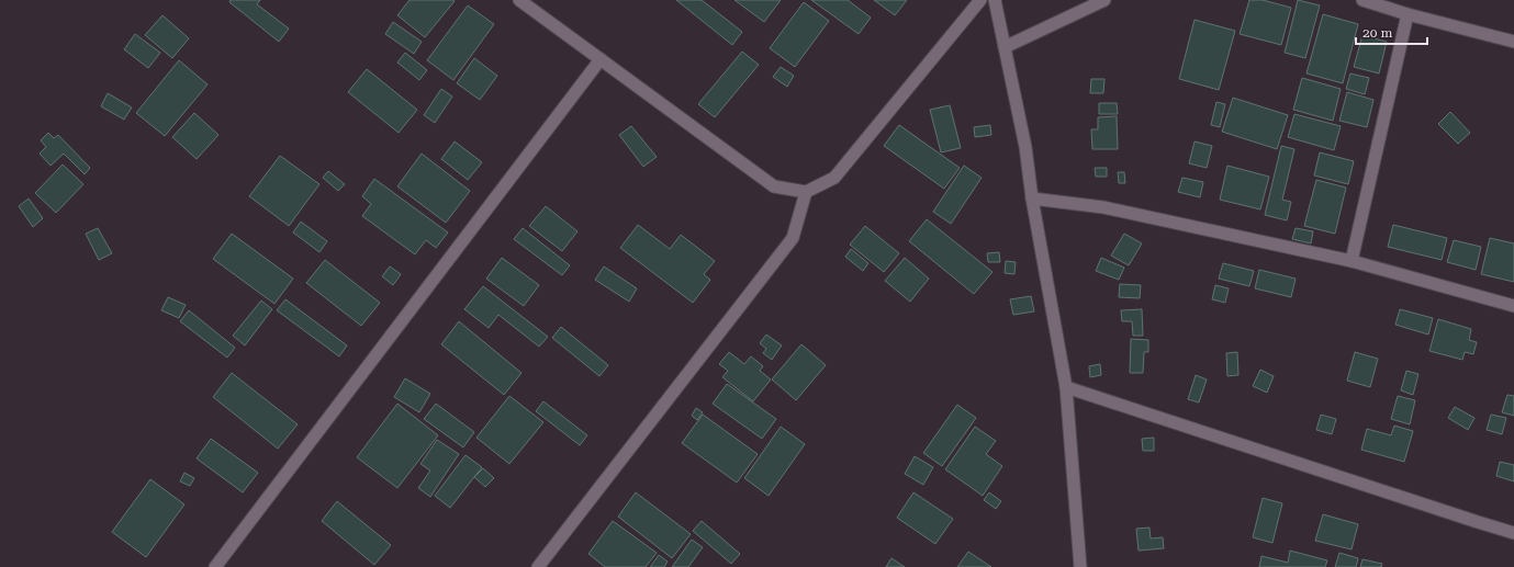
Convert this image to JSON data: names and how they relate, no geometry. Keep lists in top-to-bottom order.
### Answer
{
  "scale_bar": "20 m"
}
